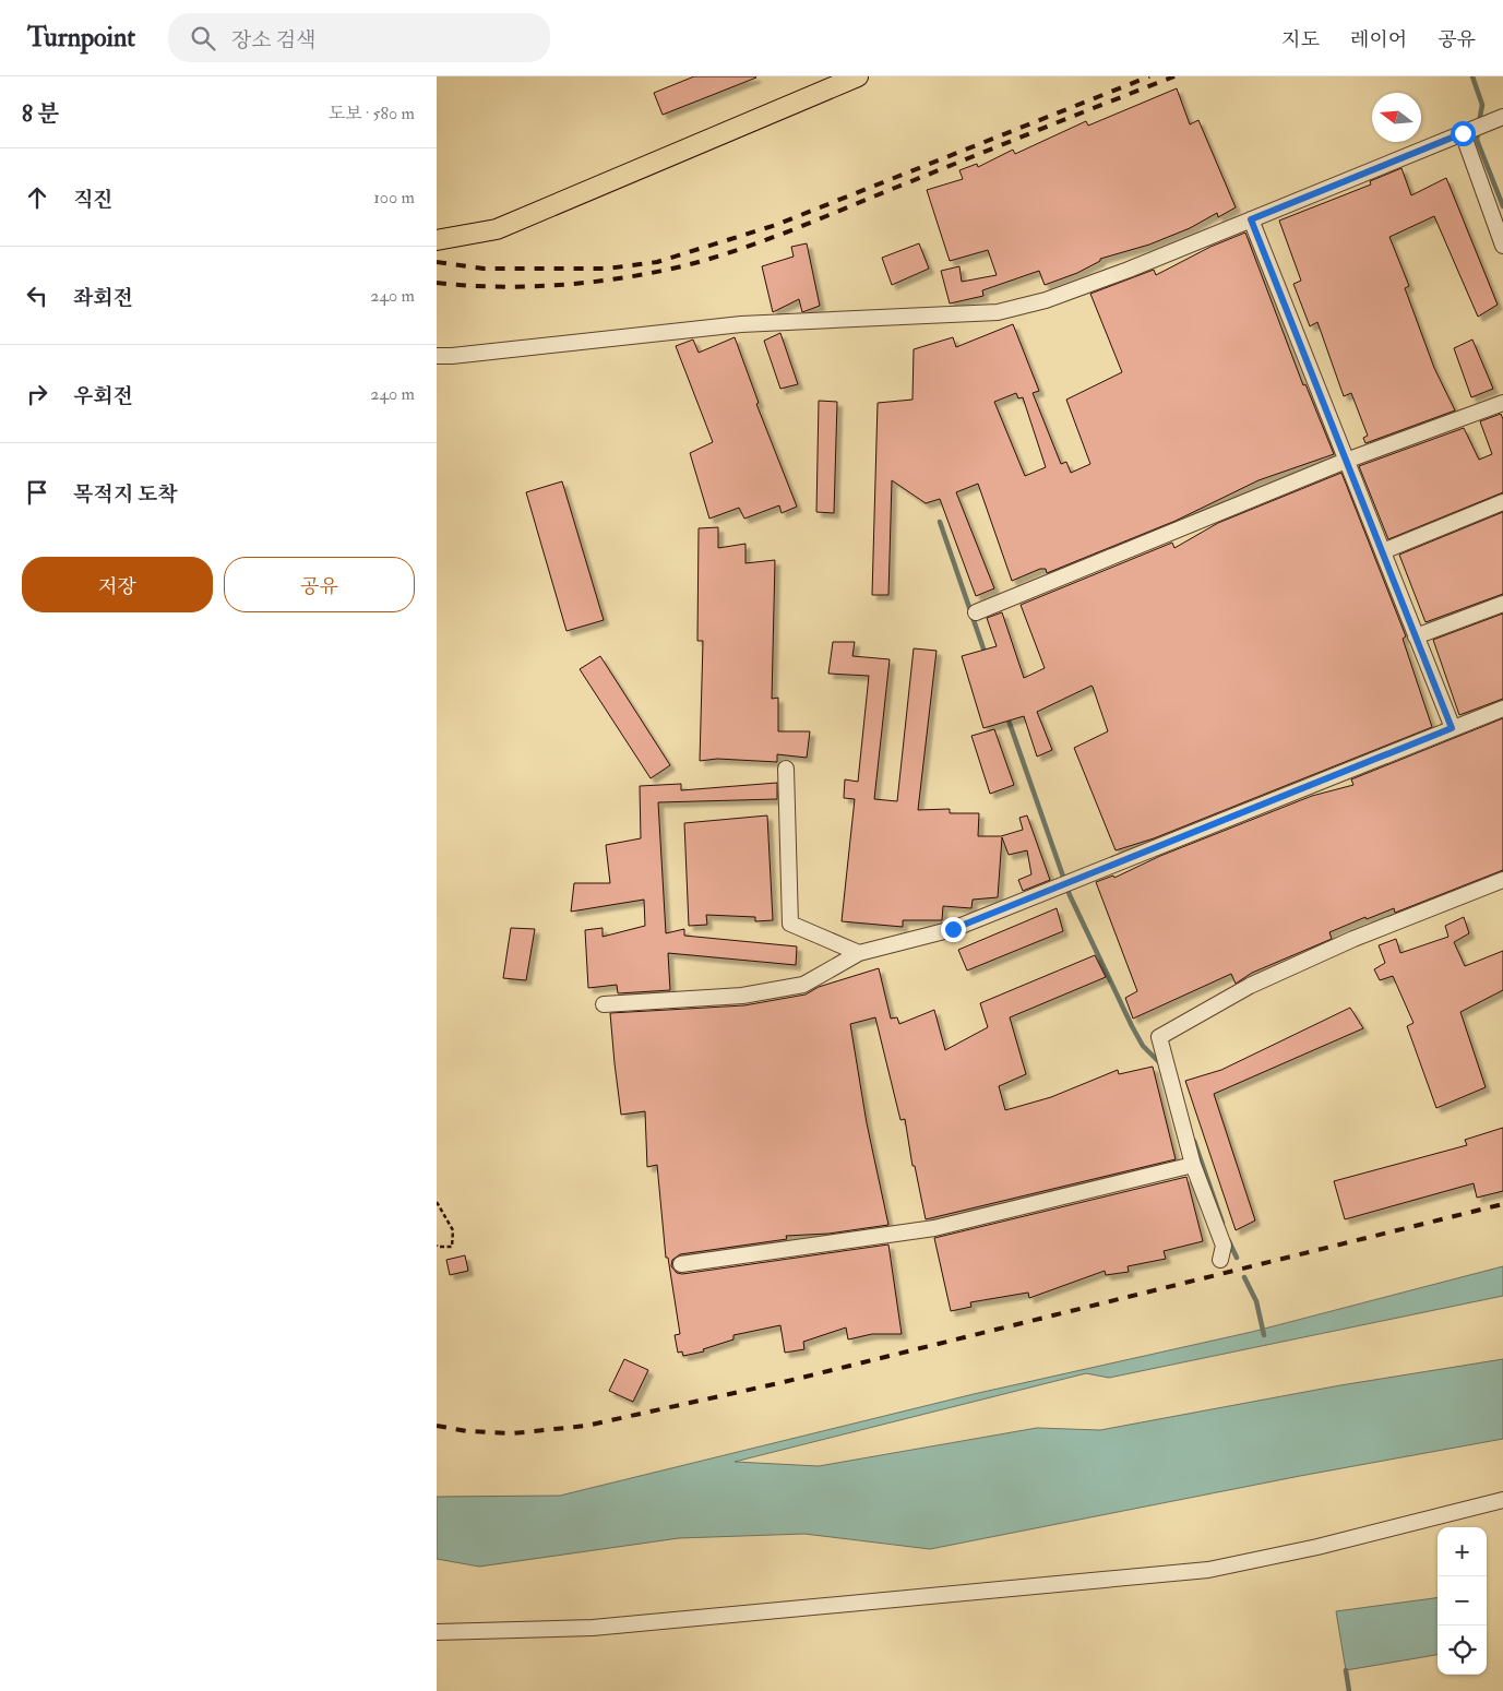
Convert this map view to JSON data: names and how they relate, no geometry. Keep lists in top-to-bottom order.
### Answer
{
  "north": "left",
  "page": {
    "header": "Turnpoint",
    "search": "장소 검색",
    "nav": ["지도", "레이어", "공유"],
    "heading": ["8 분", "도보 · 580 m"],
    "list": [
      ["직진", "100 m"],
      ["좌회전", "240 m"],
      ["우회전", "240 m"],
      "목적지 도착"
    ],
    "buttons": ["저장", "공유"],
    "map_buttons": ["+", "−"]
  }
}
